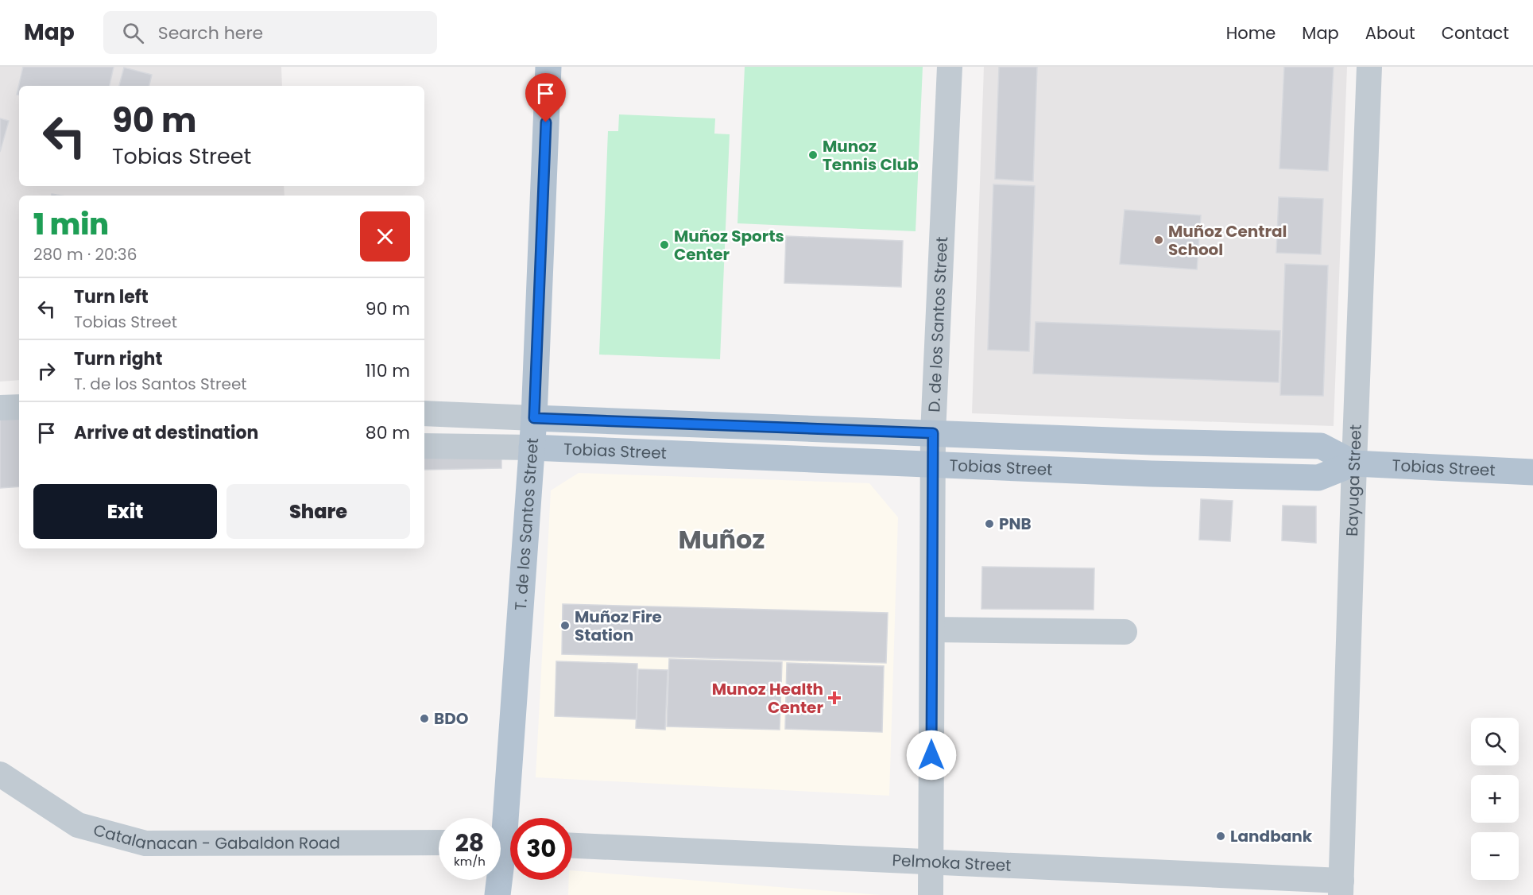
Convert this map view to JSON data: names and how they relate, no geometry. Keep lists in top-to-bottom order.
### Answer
{
  "streets": {
    "main road": ["Tobias Street", "T. de los Santos Street"],
    "street": [
      "D. de los Santos Street",
      "Bayuga Street",
      "Catalanacan - Gabaldon Road",
      "Pelmoka Street"
    ]
  },
  "crossings": [
    ["D. de los Santos Street", "Tobias Street"],
    ["D. de los Santos Street", "Pelmoka Street"],
    ["Tobias Street", "Bayuga Street"],
    ["Tobias Street", "T. de los Santos Street"],
    ["Bayuga Street", "Pelmoka Street"]
  ],
  "districts": ["Muñoz"],
  "places": {
    "other": [
      "Munoz Tennis Club",
      "Muñoz Central School",
      "Muñoz Sports Center",
      "PNB",
      "Muñoz Fire Station",
      "BDO",
      "Landbank"
    ],
    "health": ["Munoz Health Center"]
  },
  "page": {
    "header": "Map",
    "search": "Search here",
    "nav": [
      "Home",
      "Map",
      "About",
      "Contact"
    ],
    "turn": ["90 m", "Tobias Street"],
    "heading": ["1 min", "280 m · 20:36"],
    "list": [
      {
        "name": "Turn left",
        "note": "Tobias Street",
        "value": "90 m"
      },
      {
        "name": "Turn right",
        "note": "T. de los Santos Street",
        "value": "110 m"
      },
      {
        "name": "Arrive at destination",
        "value": "80 m"
      }
    ],
    "buttons": ["Exit", "Share"],
    "map_buttons": ["+", "−"],
    "speed": "28 km/h",
    "limit": "30"
  }
}
